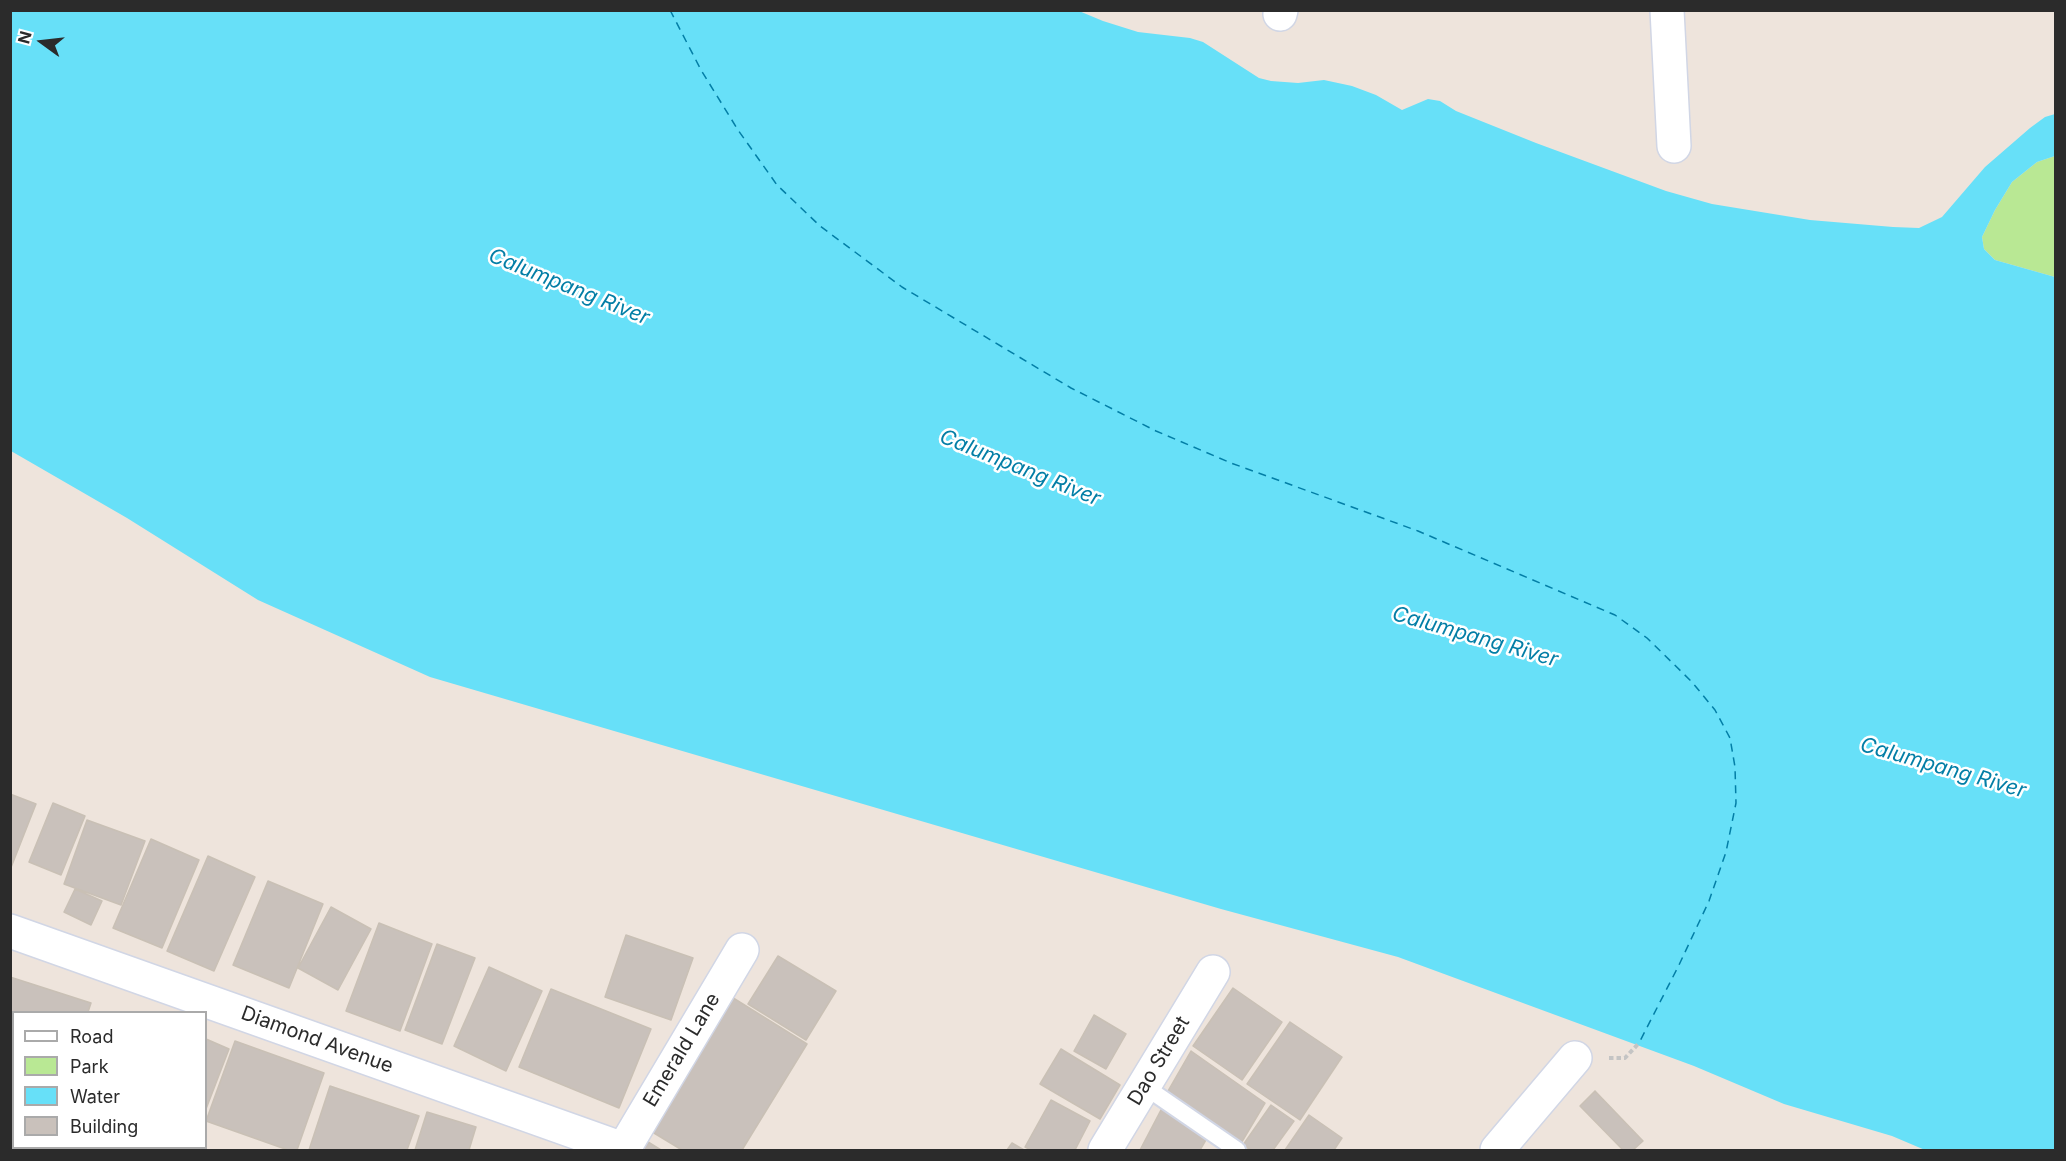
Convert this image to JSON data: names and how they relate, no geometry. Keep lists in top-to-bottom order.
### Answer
{
  "streets": {
    "street": ["Diamond Avenue", "Emerald Lane", "Dao Street"]
  },
  "crossings": [
    ["Diamond Avenue", "Emerald Lane"]
  ],
  "water": ["Calumpang River"],
  "legend": [
    "Road",
    "Park",
    "Water",
    "Building"
  ],
  "north": "left"
}
